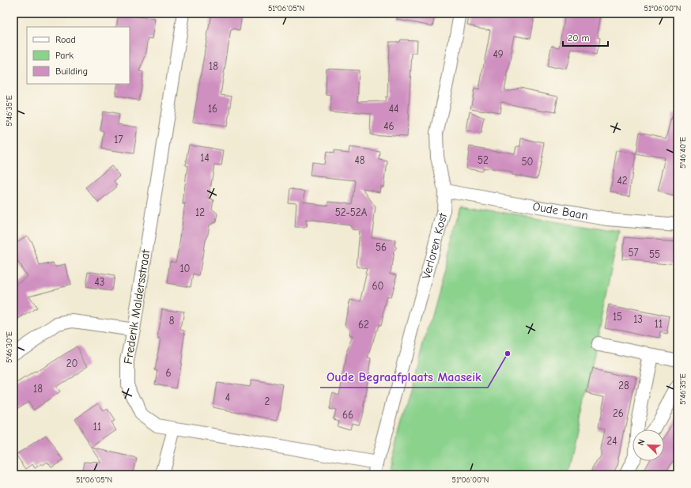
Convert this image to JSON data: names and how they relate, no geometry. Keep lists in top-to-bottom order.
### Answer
{
  "streets": {
    "street": ["Oude Baan", "Verloren Kost", "Frederik Maldersstraat"]
  },
  "crossings": [
    ["Oude Baan", "Verloren Kost"],
    ["Verloren Kost", "Frederik Maldersstraat"]
  ],
  "places": ["Oude Begraafplaats Maaseik"],
  "house_numbers": [
    "49",
    "18",
    "16",
    "44",
    "46",
    "17",
    "14",
    "48",
    "52",
    "50",
    "42",
    "12",
    "52-52A",
    "56",
    "57",
    "55",
    "10",
    "43",
    "60",
    "15",
    "13",
    "8",
    "11",
    "62",
    "20",
    "6",
    "28",
    "18",
    "4",
    "2",
    "26",
    "66",
    "11",
    "24"
  ],
  "legend": ["Road", "Park", "Building"],
  "scale_bar": "20 m",
  "north": "top left",
  "coordinates": [
    "51°06'05\"N",
    "51°06'00\"N",
    "5°46'35\"E",
    "5°46'40\"E",
    "5°46'30\"E"
  ]
}
